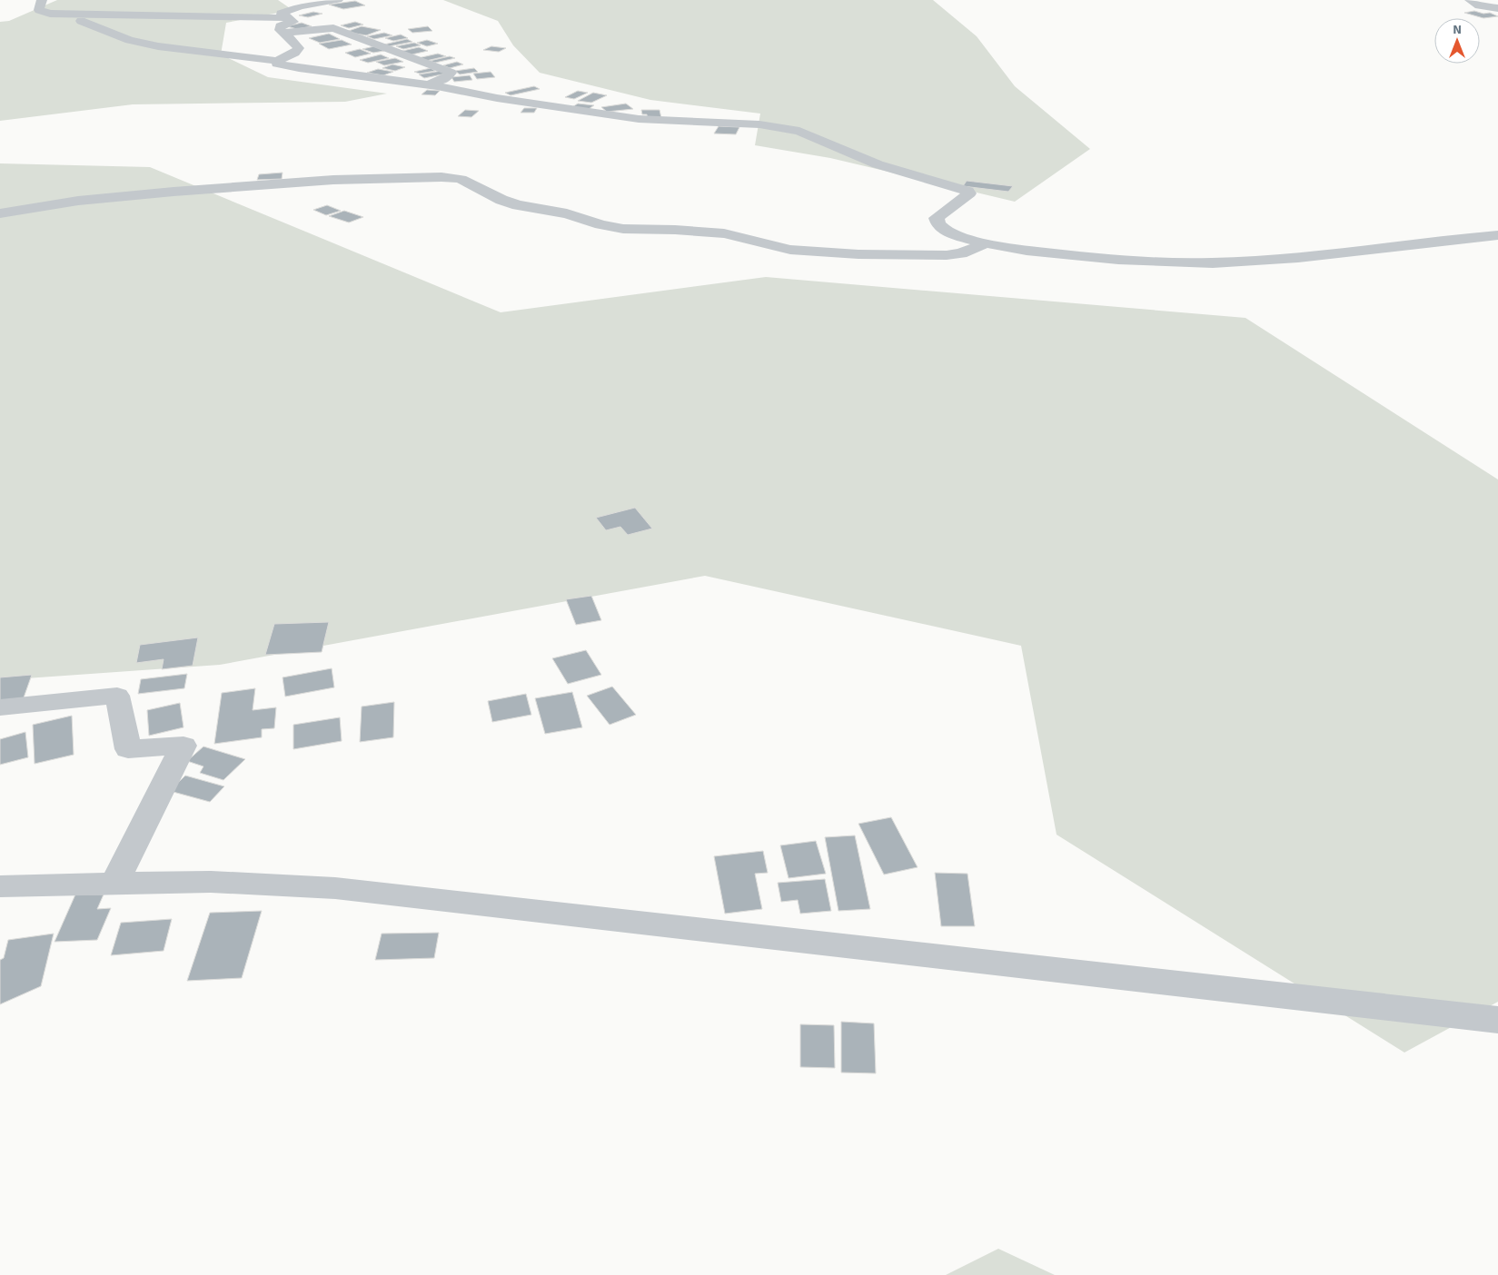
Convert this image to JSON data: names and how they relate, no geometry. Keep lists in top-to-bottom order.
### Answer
{
  "north": "top"
}
